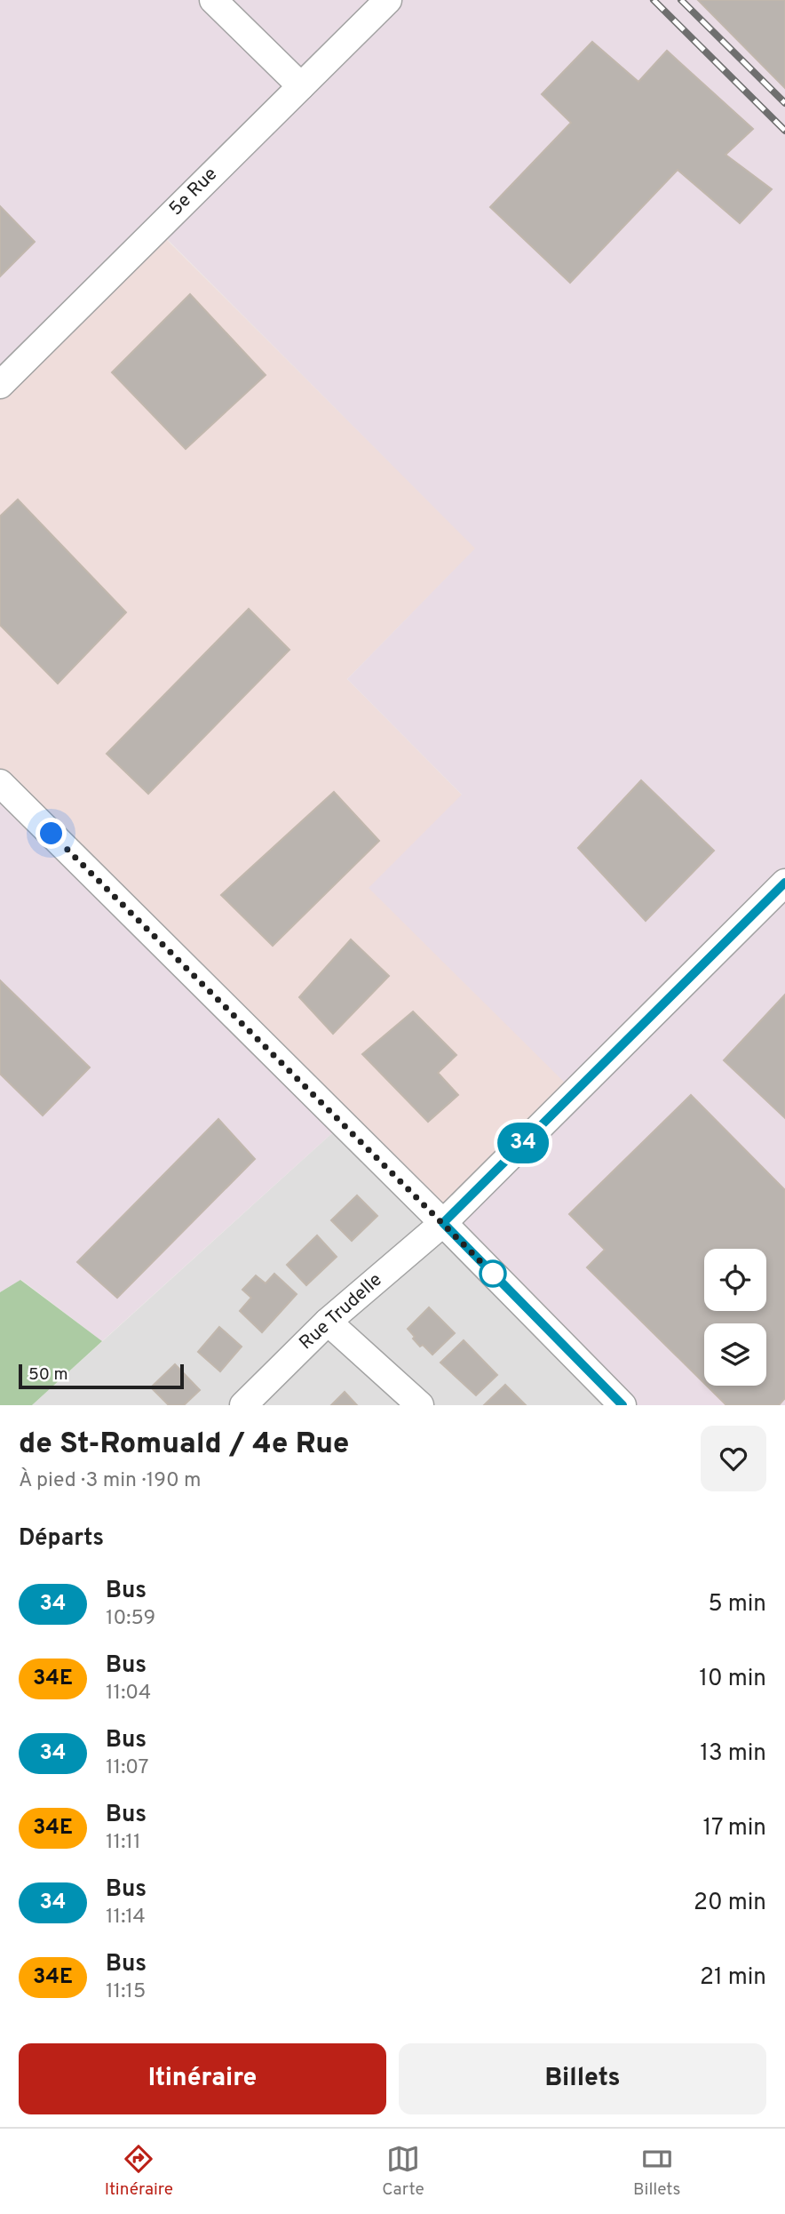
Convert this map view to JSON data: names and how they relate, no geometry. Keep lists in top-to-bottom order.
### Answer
{
  "streets": {
    "street": ["5e Rue", "Rue Trudelle"]
  },
  "lines": ["bus line 34"],
  "scale_bar": "50 m",
  "page": {
    "on_map": "34",
    "scale": "50 m",
    "heading": [
      ["de St-Romuald / 4e Rue", "À pied · 3 min · 190 m"],
      "Départs"
    ],
    "list": [
      {
        "mark": "34",
        "name": "Bus",
        "note": "10:59",
        "value": "5 min"
      },
      {
        "mark": "34E",
        "name": "Bus",
        "note": "11:04",
        "value": "10 min"
      },
      {
        "mark": "34",
        "name": "Bus",
        "note": "11:07",
        "value": "13 min"
      },
      {
        "mark": "34E",
        "name": "Bus",
        "note": "11:11",
        "value": "17 min"
      },
      {
        "mark": "34",
        "name": "Bus",
        "note": "11:14",
        "value": "20 min"
      },
      {
        "mark": "34E",
        "name": "Bus",
        "note": "11:15",
        "value": "21 min"
      }
    ],
    "buttons": ["Itinéraire", "Billets"],
    "tabs": ["Itinéraire", "Carte", "Billets"]
  }
}
